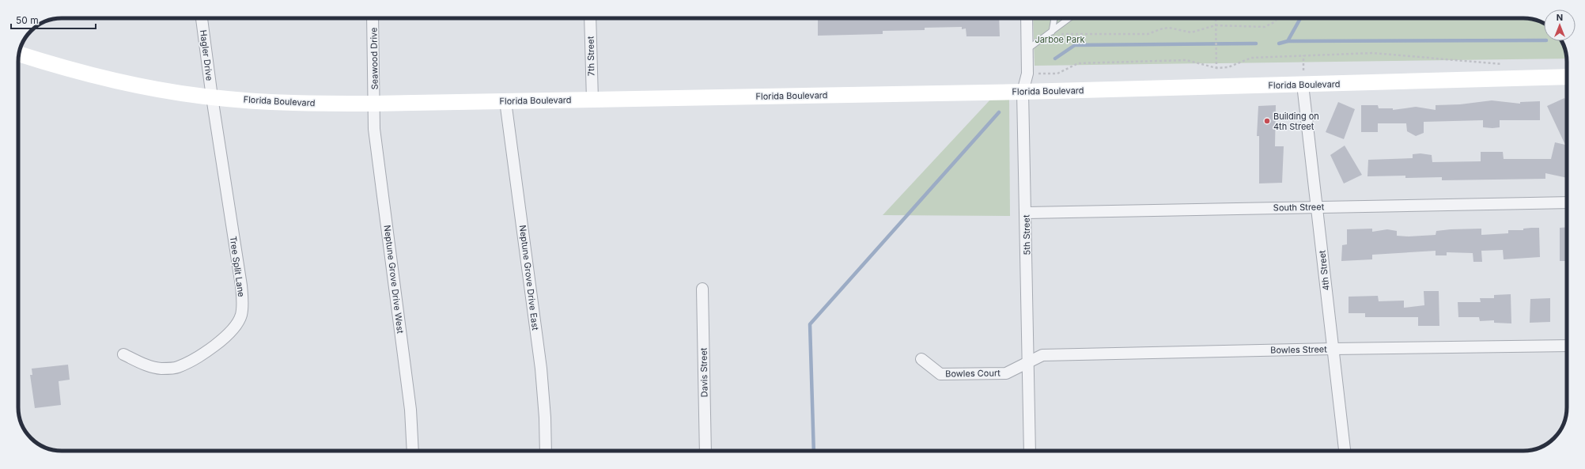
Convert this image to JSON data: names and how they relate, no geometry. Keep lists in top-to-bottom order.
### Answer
{
  "streets": {
    "street": [
      "Hagler Drive",
      "7th Street",
      "Seawood Drive",
      "Florida Boulevard",
      "South Street",
      "5th Street",
      "Tree Split Lane",
      "4th Street",
      "Neptune Grove Drive East",
      "Neptune Grove Drive West",
      "Bowles Street",
      "Davis Street",
      "Bowles Court"
    ]
  },
  "crossings": [
    ["Hagler Drive", "Florida Boulevard"],
    ["Hagler Drive", "Tree Split Lane"],
    ["7th Street", "Florida Boulevard"],
    ["Seawood Drive", "Florida Boulevard"],
    ["Seawood Drive", "Neptune Grove Drive West"],
    ["Florida Boulevard", "5th Street"],
    ["Florida Boulevard", "Tree Split Lane"],
    ["Florida Boulevard", "4th Street"],
    ["Florida Boulevard", "Neptune Grove Drive East"],
    ["Florida Boulevard", "Neptune Grove Drive West"],
    ["South Street", "5th Street"],
    ["South Street", "4th Street"],
    ["5th Street", "Bowles Street"],
    ["5th Street", "Bowles Court"],
    ["4th Street", "Bowles Street"],
    ["Bowles Street", "Bowles Court"]
  ],
  "parks": ["Jarboe Park"],
  "places": ["Building on 4th Street"],
  "scale_bar": "50 m",
  "north": "top"
}
